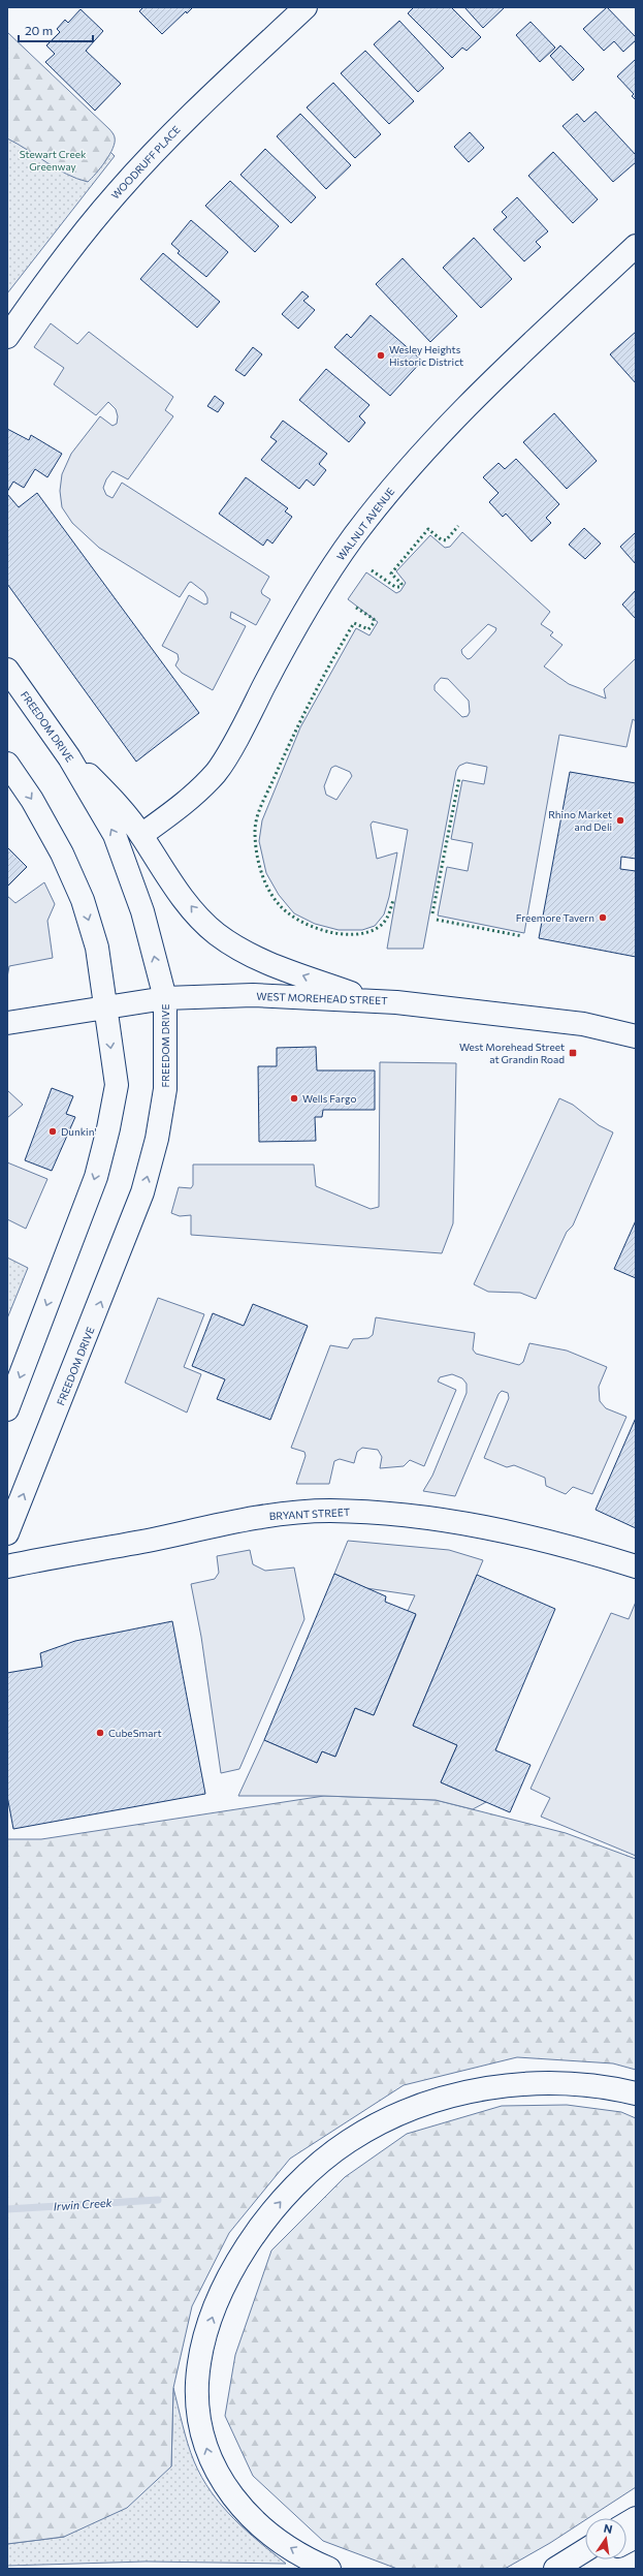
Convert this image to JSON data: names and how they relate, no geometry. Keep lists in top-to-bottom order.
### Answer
{
  "streets": {
    "main road": [
      "WOODRUFF PLACE",
      "WALNUT AVENUE",
      "FREEDOM DRIVE",
      "WEST MOREHEAD STREET",
      "BRYANT STREET"
    ]
  },
  "crossings": [
    ["FREEDOM DRIVE", "WEST MOREHEAD STREET"]
  ],
  "water": ["Irwin Creek"],
  "parks": ["Stewart Creek Greenway"],
  "places": {
    "other": [
      "Wesley Heights Historic District",
      "Rhino Market and Deli",
      "Freemore Tavern",
      "Wells Fargo",
      "Dunkin'",
      "CubeSmart"
    ],
    "transit": ["West Morehead Street at Grandin Road"]
  },
  "scale_bar": "20 m",
  "north": "top"
}
